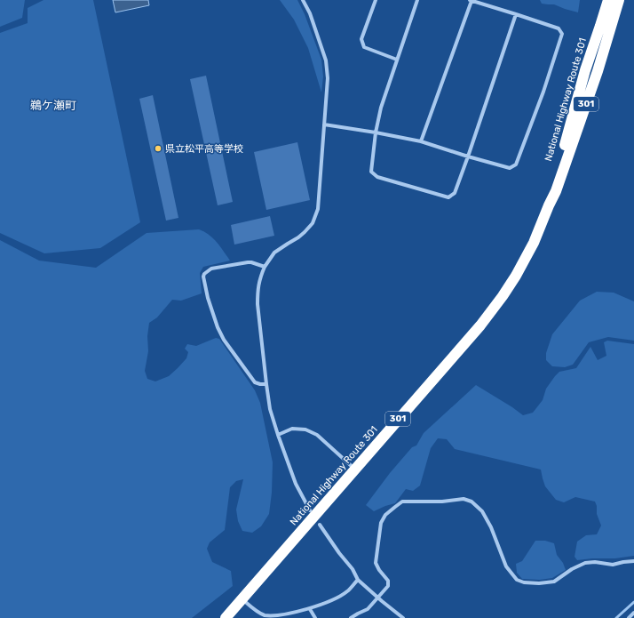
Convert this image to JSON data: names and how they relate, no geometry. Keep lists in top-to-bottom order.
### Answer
{
  "streets": {
    "highway": ["National Highway Route 301", "301"]
  },
  "districts": ["鵜ケ瀬町"],
  "places": ["県立松平高等学校"]
}
